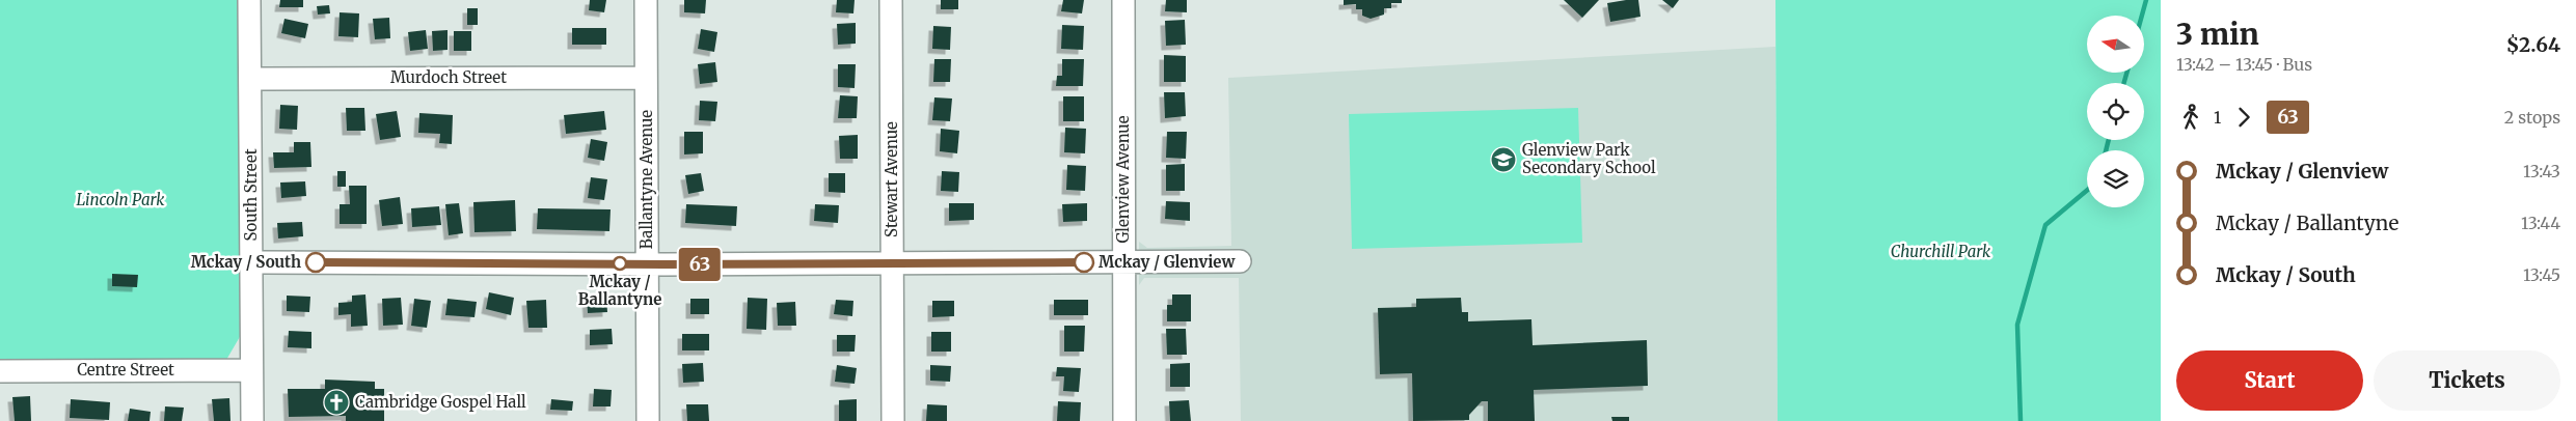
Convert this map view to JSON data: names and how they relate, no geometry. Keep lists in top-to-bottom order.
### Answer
{
  "streets": {
    "street": [
      "Murdoch Street",
      "Ballantyne Avenue",
      "Stewart Avenue",
      "Glenview Avenue",
      "South Street",
      "Centre Street"
    ]
  },
  "crossings": [
    ["Murdoch Street", "Ballantyne Avenue"],
    ["Murdoch Street", "South Street"],
    ["South Street", "Centre Street"]
  ],
  "parks": ["Lincoln Park", "Churchill Park"],
  "places": {
    "school or university": ["Glenview Park Secondary School"],
    "other": ["Mckay / South", "Mckay / Glenview", "Mckay / Ballantyne"],
    "church": ["Cambridge Gospel Hall"]
  },
  "lines": ["bus line 63"],
  "north": "left",
  "page": {
    "on_map": "63",
    "heading": ["3 min", "13:42 – 13:45 · Bus", "$2.64"],
    "legs": ["1", "63", "2 stops"],
    "list": [
      {
        "name": "Mckay / Glenview",
        "value": "13:43"
      },
      {
        "name": "Mckay / Ballantyne",
        "value": "13:44"
      },
      {
        "name": "Mckay / South",
        "value": "13:45"
      }
    ],
    "buttons": ["Start", "Tickets"]
  }
}
